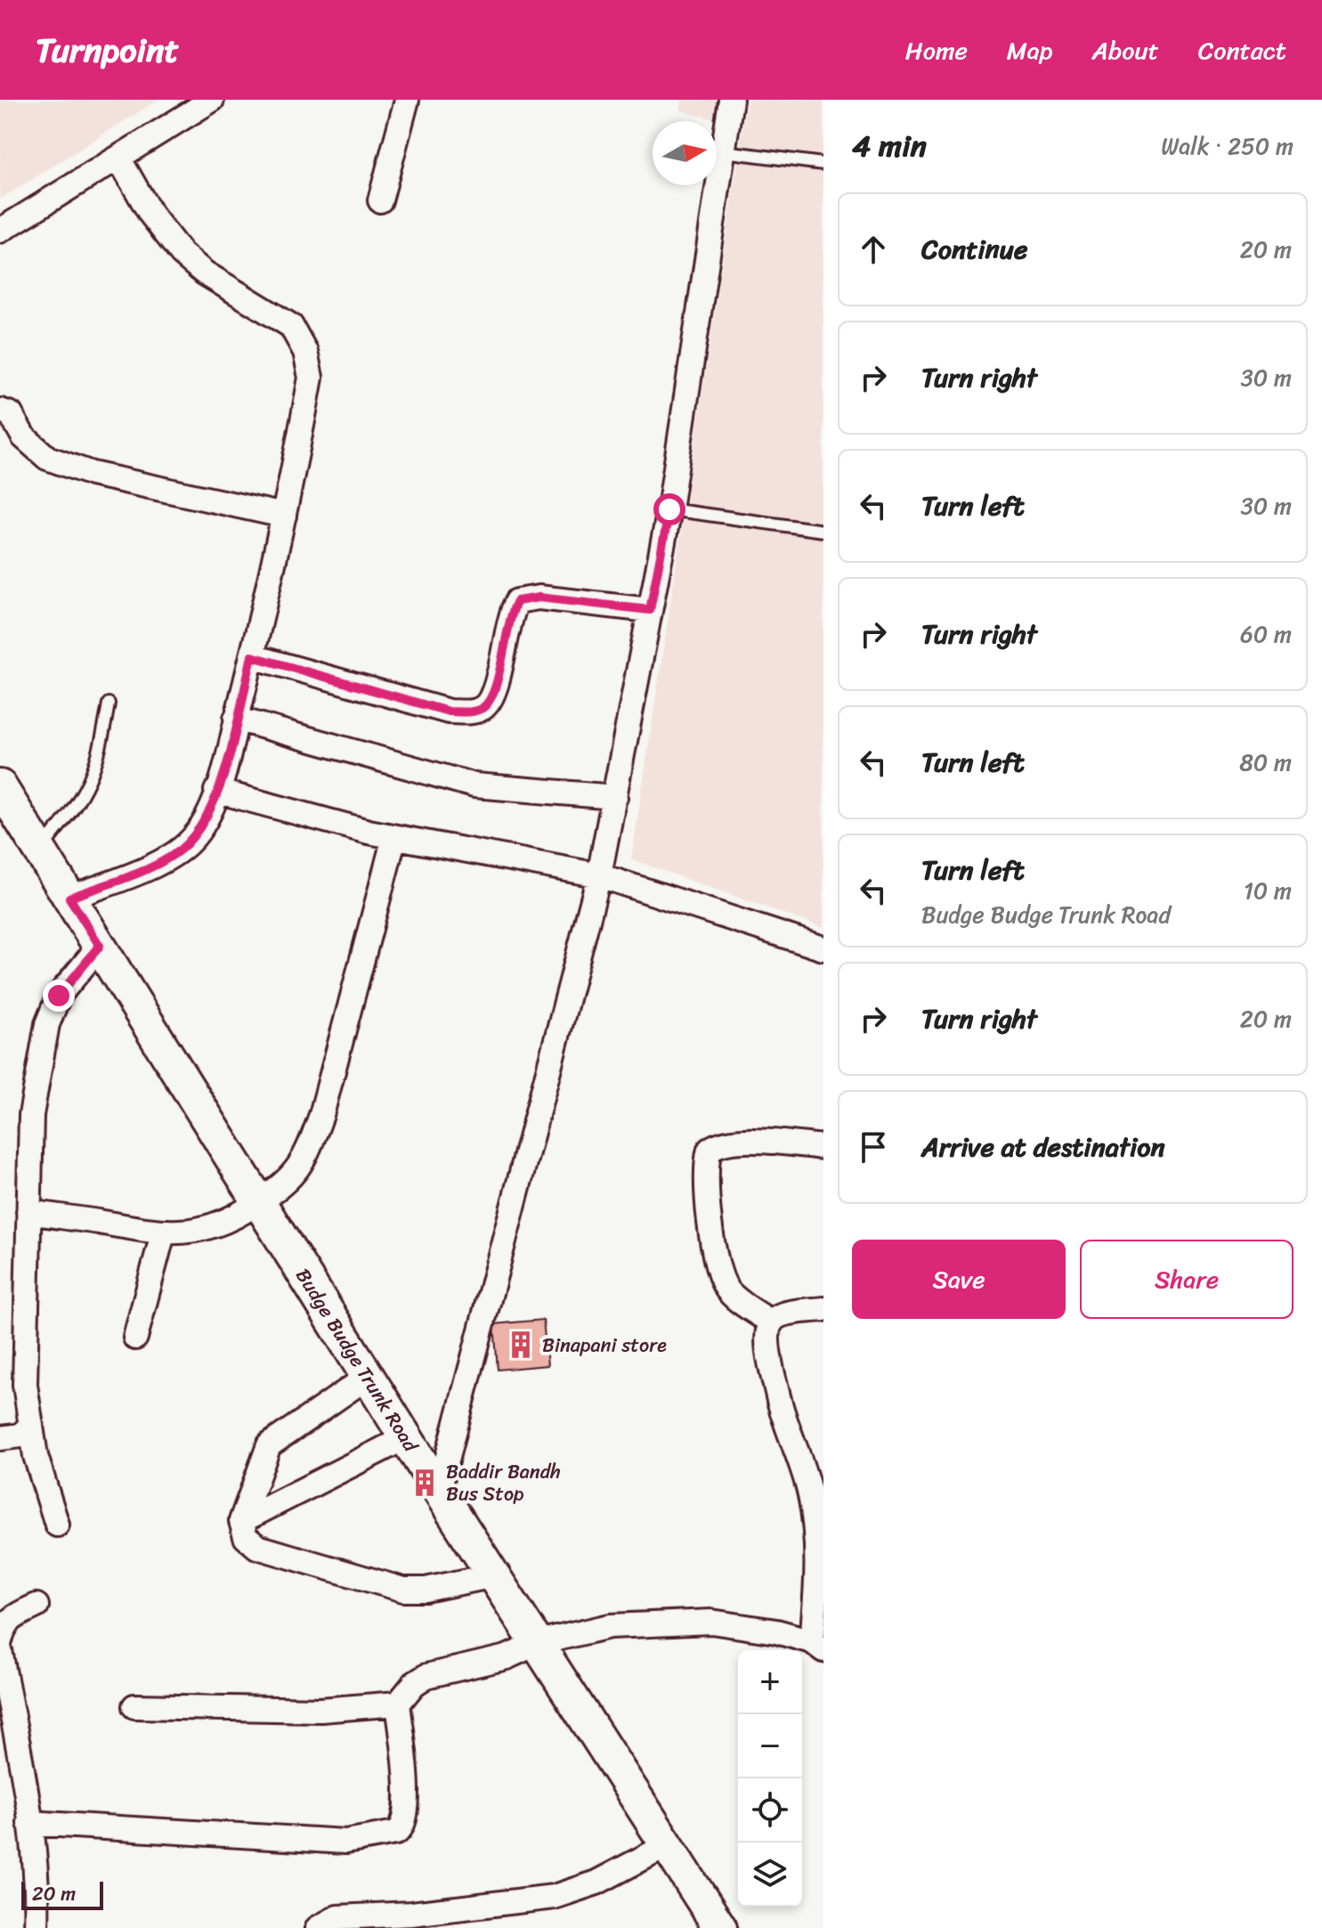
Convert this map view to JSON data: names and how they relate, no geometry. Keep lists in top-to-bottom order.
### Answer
{
  "streets": {
    "main road": ["Budge Budge Trunk Road"]
  },
  "places": {
    "building": ["Binapani store", "Baddir Bandh Bus Stop"]
  },
  "scale_bar": "20 m",
  "north": "right",
  "page": {
    "header": "Turnpoint",
    "nav": [
      "Home",
      "Map",
      "About",
      "Contact"
    ],
    "heading": ["4 min", "Walk · 250 m"],
    "list": [
      ["Continue", "20 m"],
      ["Turn right", "30 m"],
      ["Turn left", "30 m"],
      ["Turn right", "60 m"],
      ["Turn left", "80 m"],
      ["Turn left", "Budge Budge Trunk Road", "10 m"],
      ["Turn right", "20 m"],
      "Arrive at destination"
    ],
    "buttons": ["Save", "Share"],
    "map_buttons": ["+", "−"],
    "scale": "20 m"
  }
}
